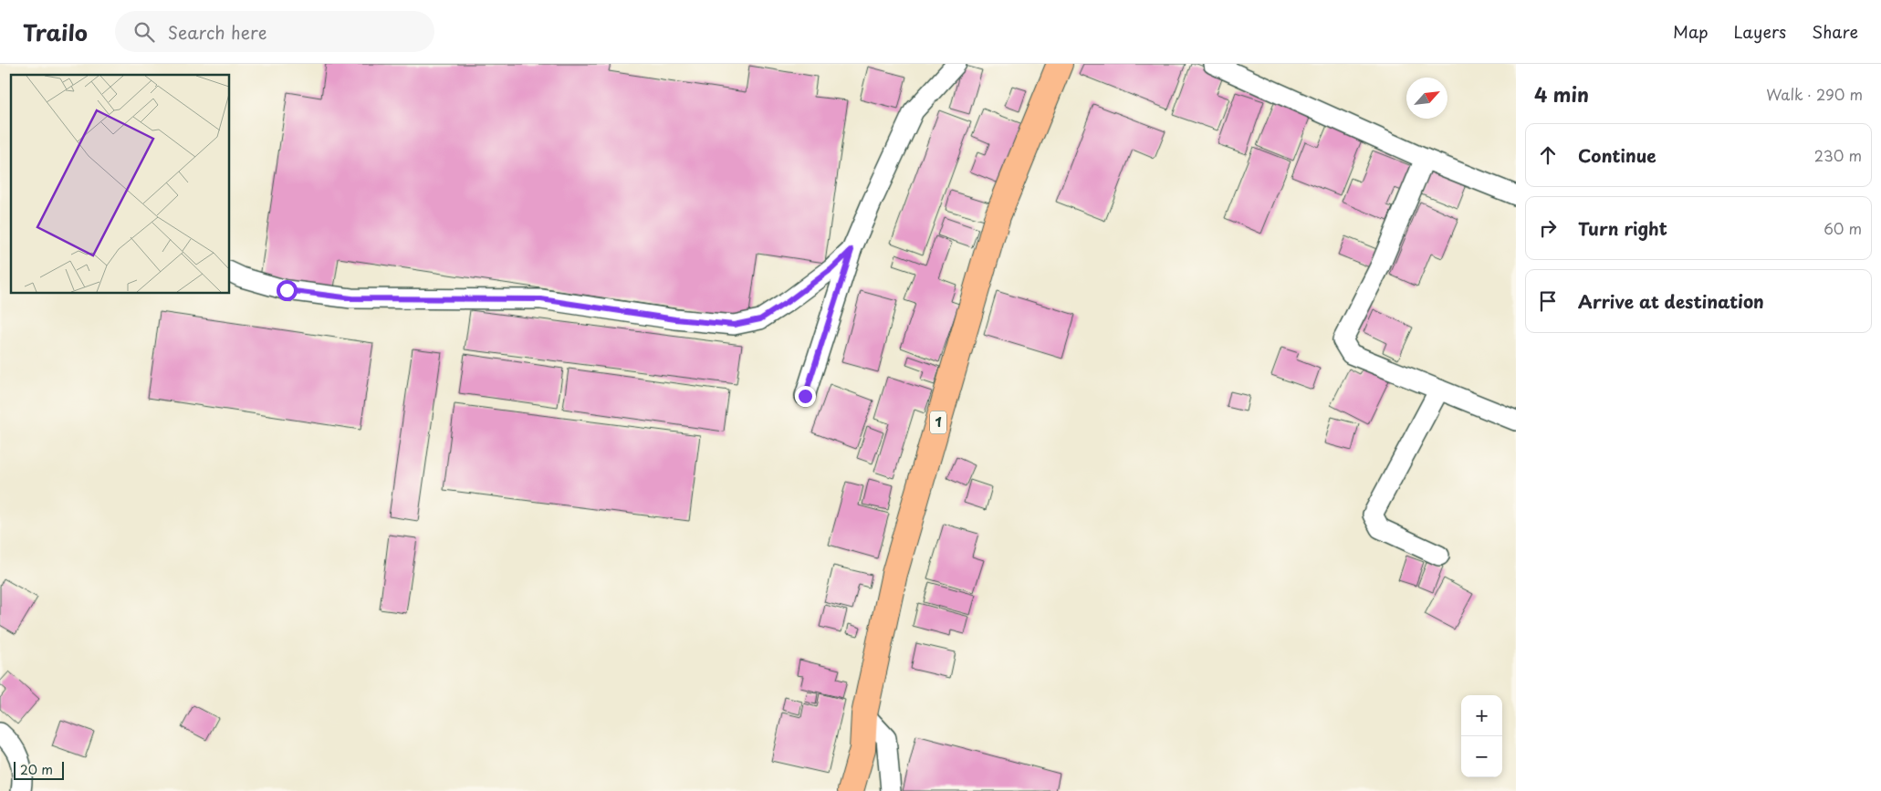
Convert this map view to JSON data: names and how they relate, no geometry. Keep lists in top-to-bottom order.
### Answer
{
  "streets": {
    "highway": ["1"]
  },
  "scale_bar": "20 m",
  "north": "top right",
  "page": {
    "header": "Trailo",
    "search": "Search here",
    "nav": ["Map", "Layers", "Share"],
    "heading": ["4 min", "Walk · 290 m"],
    "list": [
      ["Continue", "230 m"],
      ["Turn right", "60 m"],
      "Arrive at destination"
    ],
    "map_buttons": ["+", "−"],
    "scale": "20 m"
  }
}
